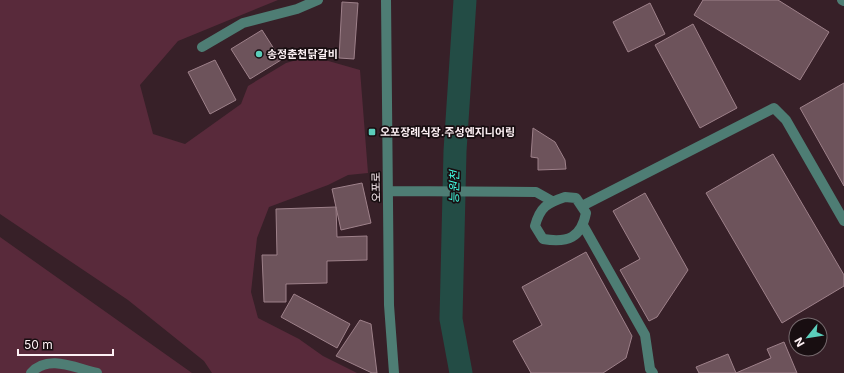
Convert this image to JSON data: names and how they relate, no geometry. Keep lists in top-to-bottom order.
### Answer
{
  "streets": {
    "street": ["오포로"]
  },
  "water": ["능원천"],
  "places": {
    "other": ["송정춘천닭갈비"],
    "transit": ["오포장례식장.주성엔지니어링"]
  },
  "scale_bar": "50 m",
  "north": "bottom left"
}
